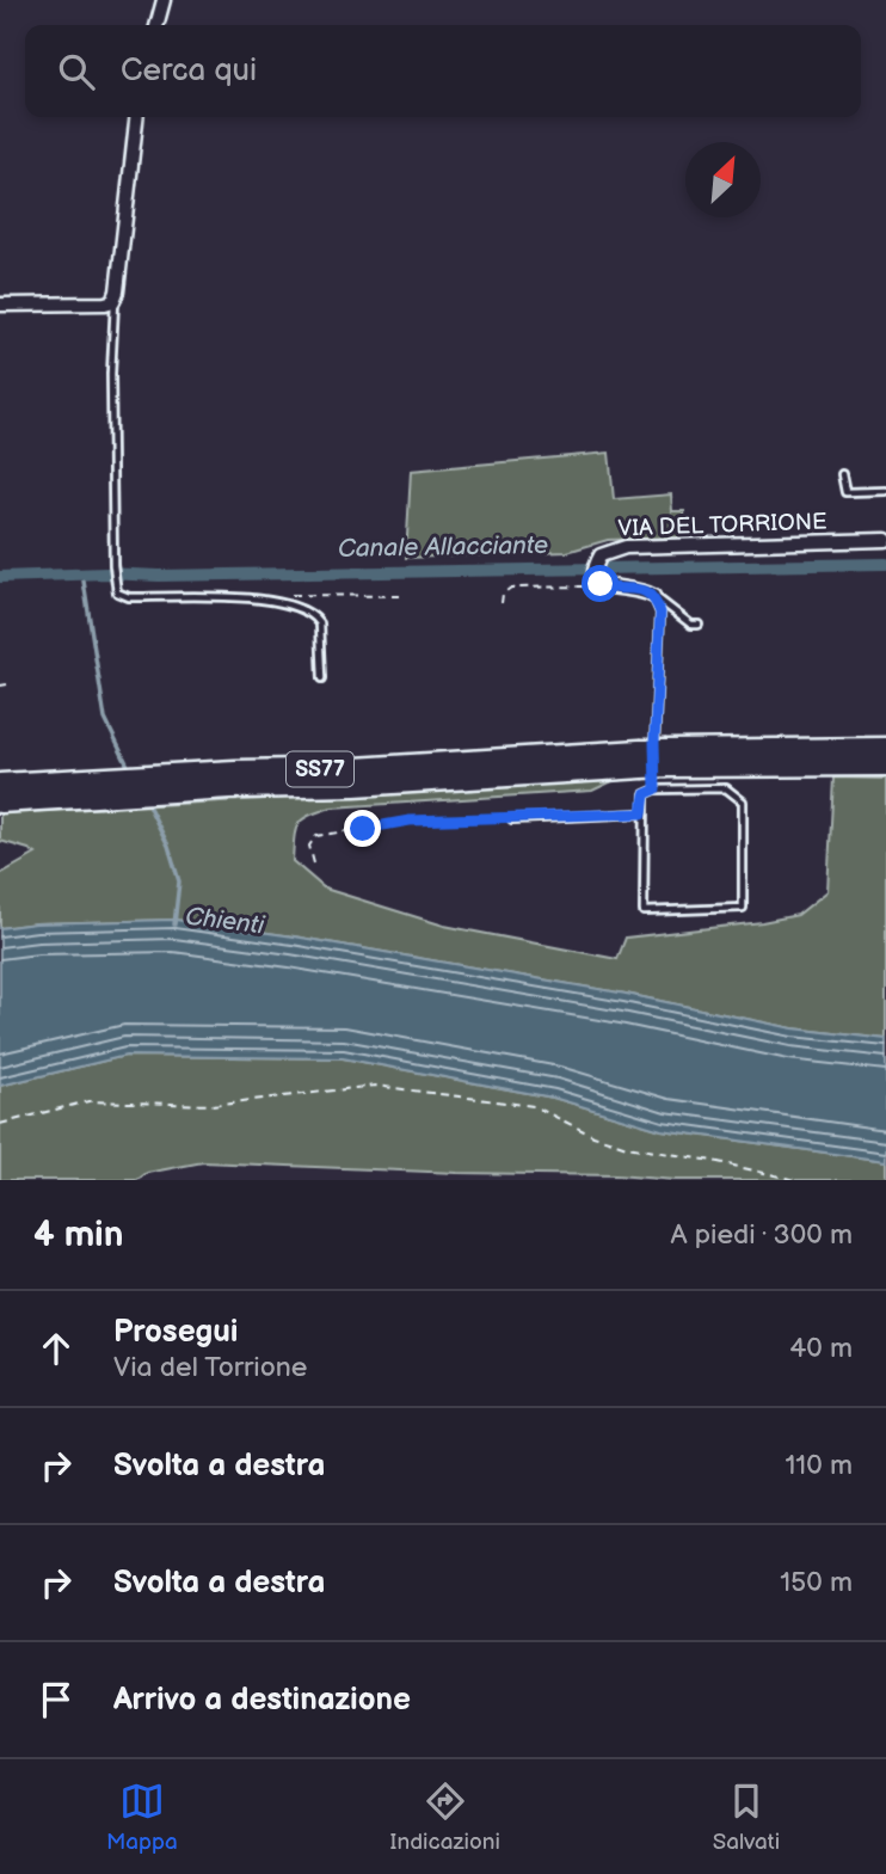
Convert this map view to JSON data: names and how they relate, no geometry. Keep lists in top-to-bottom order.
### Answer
{
  "streets": {
    "highway": ["SS77"],
    "street": ["VIA DEL TORRIONE"]
  },
  "water": ["Canale Allacciante", "Chienti"],
  "north": "top right",
  "page": {
    "search": "Cerca qui",
    "heading": ["4 min", "A piedi · 300 m"],
    "list": [
      ["Prosegui", "Via del Torrione", "40 m"],
      ["Svolta a destra", "110 m"],
      ["Svolta a destra", "150 m"],
      "Arrivo a destinazione"
    ],
    "nav": ["Mappa", "Indicazioni", "Salvati"]
  }
}
